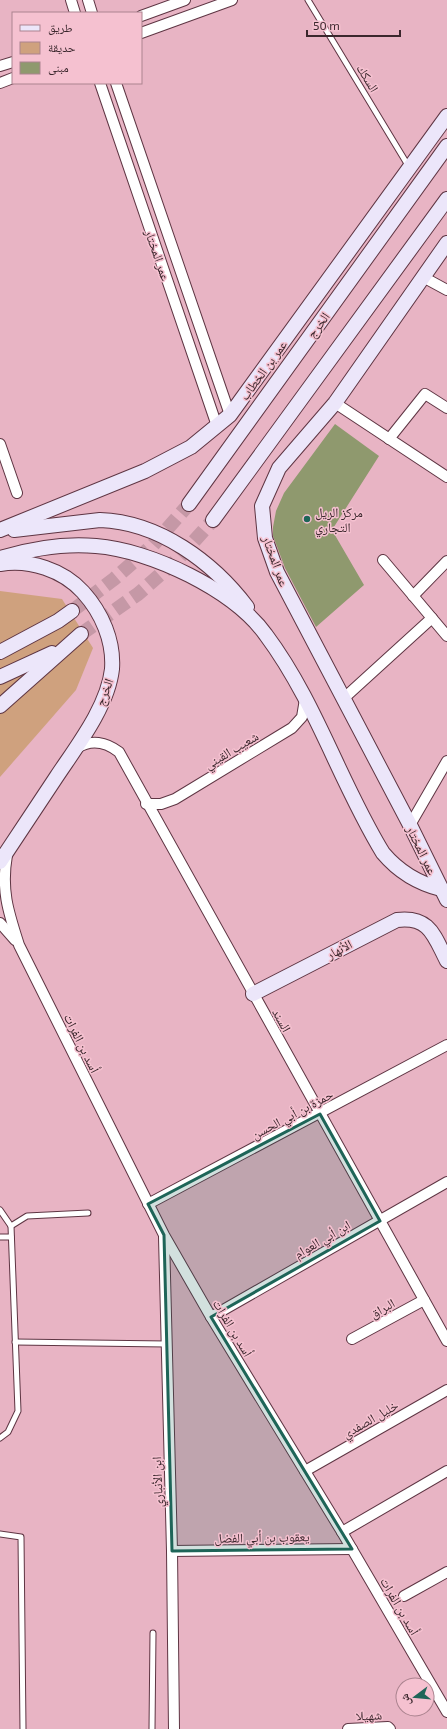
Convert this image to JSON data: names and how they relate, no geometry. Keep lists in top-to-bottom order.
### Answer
{
  "streets": {
    "street": [
      "عمر المختار",
      "الخرج",
      "عمر بن الخطاب",
      "شعيب القيني",
      "الأنهار",
      "السند",
      "أسد بن الفرات",
      "حمزة بن أبي الحسن",
      "ابن أبي العوام",
      "البراق",
      "خليل الصفدي",
      "ابن الأنباري",
      "يعقوب بن أبي الفضل",
      "شهيلا"
    ],
    "lane": ["السكك"]
  },
  "crossings": [
    ["السكك", "عمر بن الخطاب"],
    ["عمر المختار", "عمر بن الخطاب"],
    ["الخرج", "السند"],
    ["الخرج", "أسد بن الفرات"],
    ["شعيب القيني", "السند"],
    ["الأنهار", "السند"],
    ["السند", "حمزة بن أبي الحسن"],
    ["السند", "ابن أبي العوام"],
    ["السند", "البراق"],
    ["أسد بن الفرات", "حمزة بن أبي الحسن"],
    ["أسد بن الفرات", "ابن أبي العوام"],
    ["أسد بن الفرات", "خليل الصفدي"],
    ["أسد بن الفرات", "ابن الأنباري"],
    ["أسد بن الفرات", "يعقوب بن أبي الفضل"],
    ["ابن الأنباري", "يعقوب بن أبي الفضل"]
  ],
  "places": ["مركز الريل التجاري"],
  "legend": ["طريق", "حديقة", "مبنى"],
  "scale_bar": "50 m",
  "north": "left"
}
